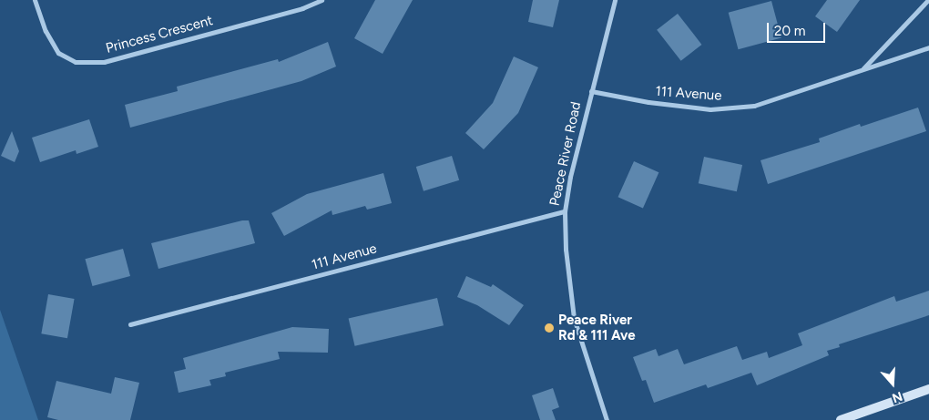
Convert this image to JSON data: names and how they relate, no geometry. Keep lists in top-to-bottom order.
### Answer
{
  "streets": {
    "street": ["Princess Crescent", "111 Avenue", "Peace River Road"]
  },
  "crossings": [
    ["111 Avenue", "Peace River Road"]
  ],
  "places": ["Peace River Rd & 111 Ave"],
  "scale_bar": "20 m",
  "north": "bottom"
}
